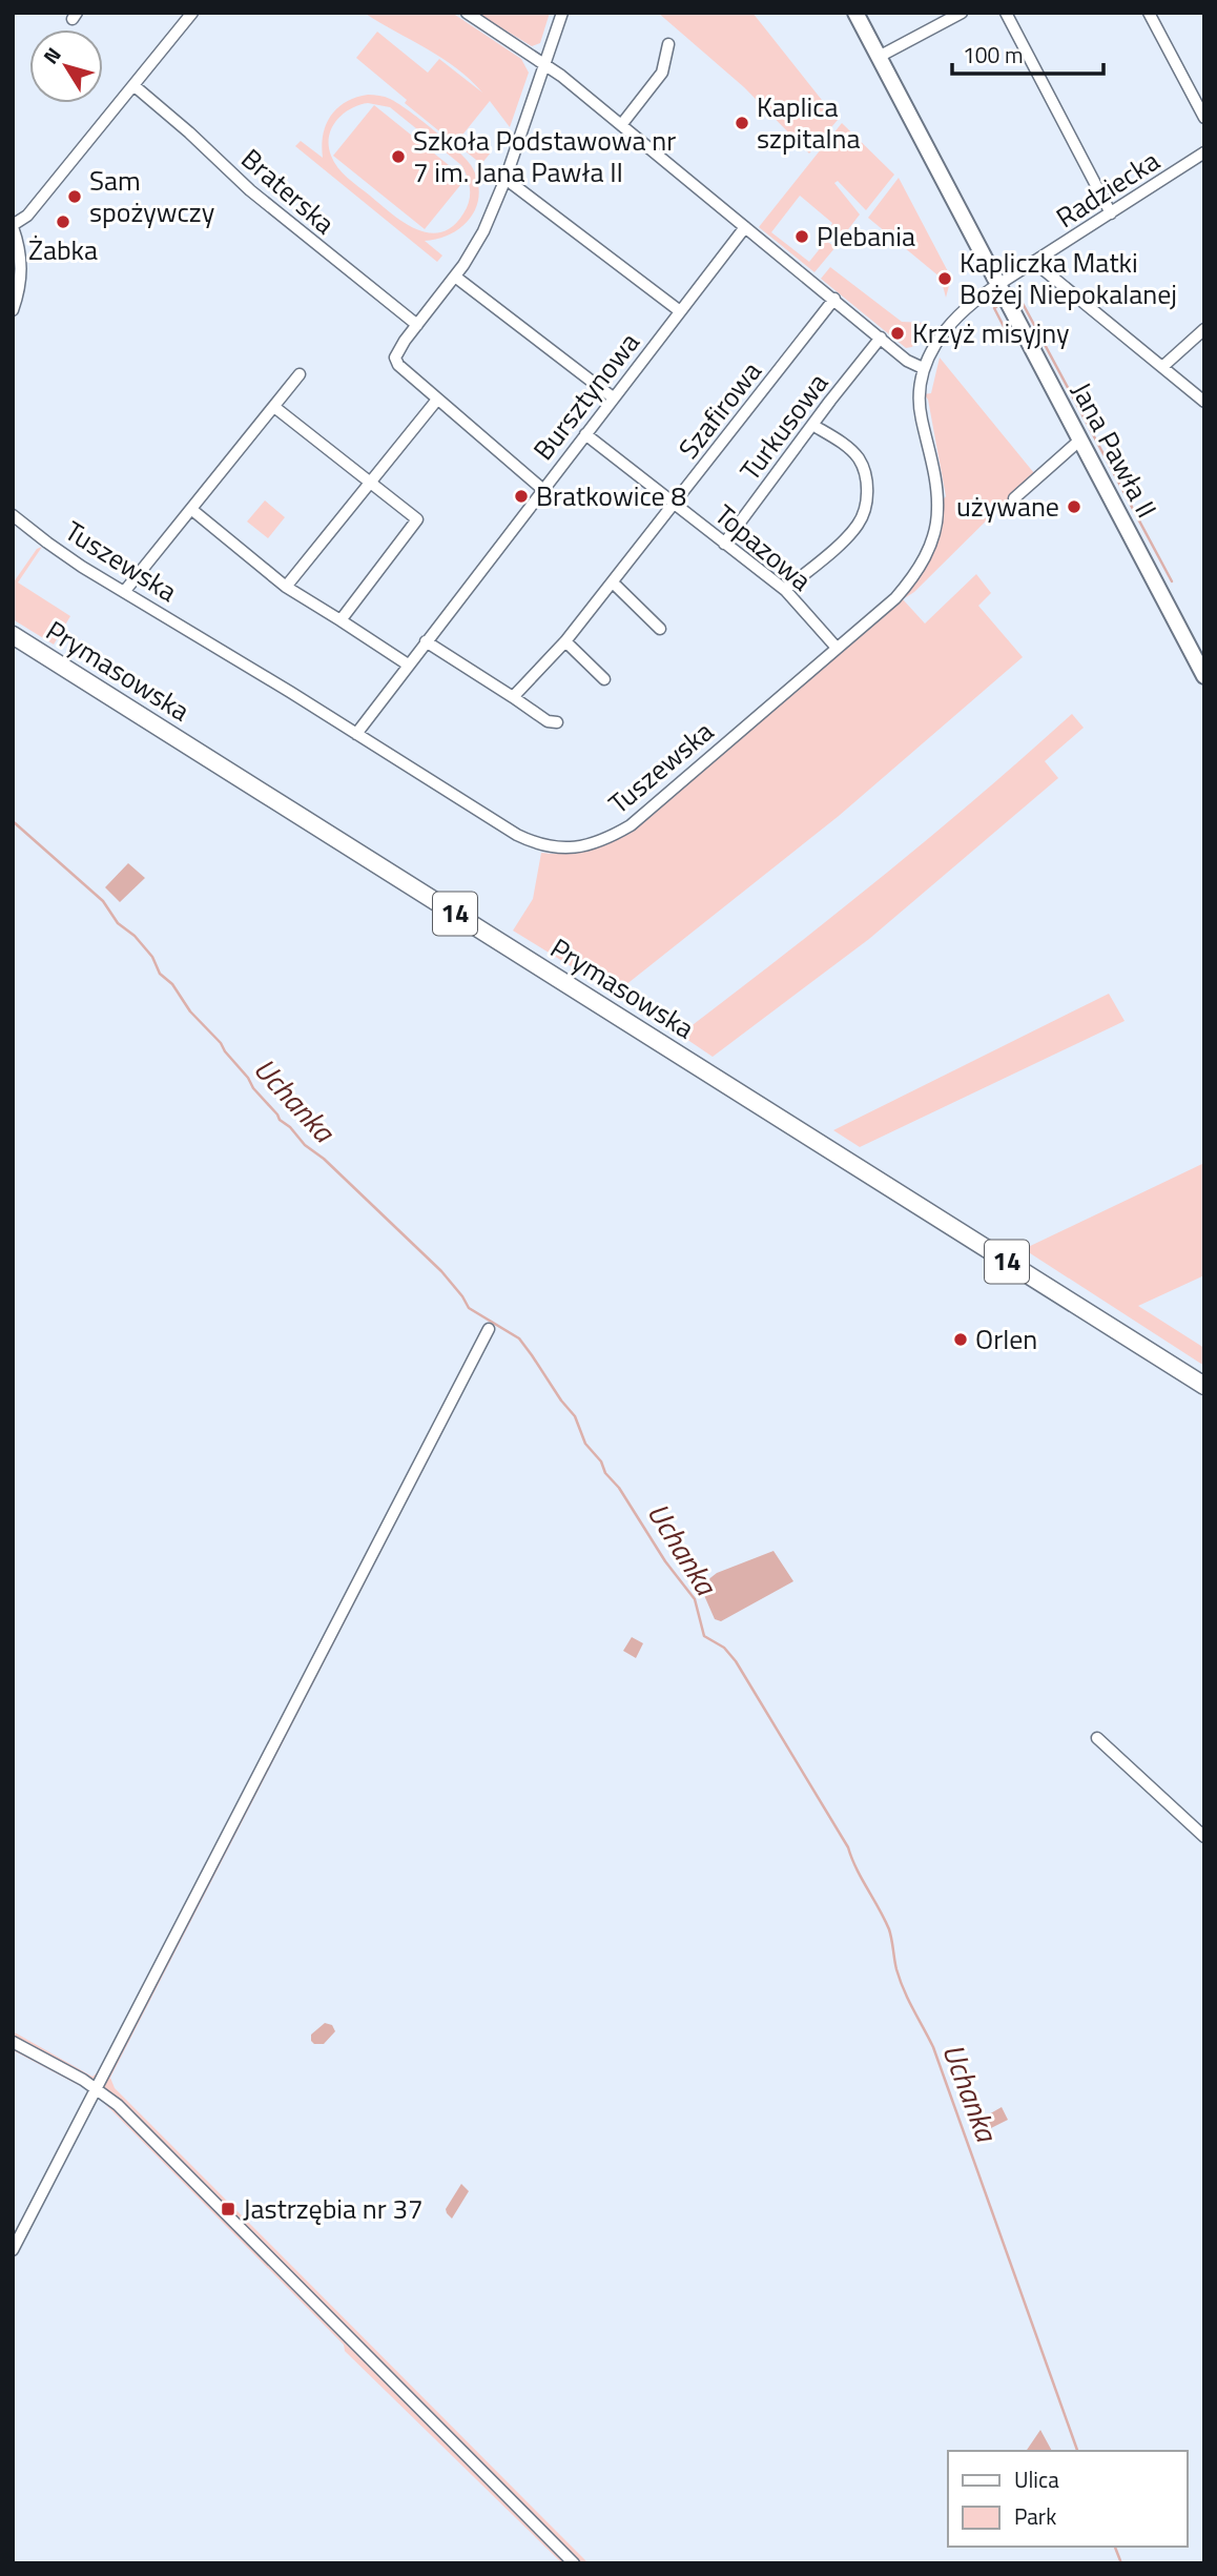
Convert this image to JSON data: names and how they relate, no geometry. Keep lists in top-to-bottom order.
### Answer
{
  "streets": {
    "main road": ["Prymasowska", "14"],
    "street": [
      "Radziecka",
      "Braterska",
      "Bursztynowa",
      "Szafirowa",
      "Turkusowa",
      "Jana Pawła II",
      "Topazowa",
      "Tuszewska"
    ]
  },
  "crossings": [
    ["Radziecka", "Jana Pawła II"],
    ["Radziecka", "Tuszewska"],
    ["Bursztynowa", "Topazowa"],
    ["Bursztynowa", "Tuszewska"],
    ["Szafirowa", "Topazowa"],
    ["Turkusowa", "Topazowa"],
    ["Jana Pawła II", "Tuszewska"],
    ["Topazowa", "Tuszewska"]
  ],
  "water": ["Uchanka"],
  "places": {
    "other": [
      "Kaplica szpitalna",
      "Szkoła Podstawowa nr 7 im. Jana Pawła II",
      "Sam spożywczy",
      "Żabka",
      "Plebania",
      "Kapliczka Matki Bożej Niepokalanej",
      "Krzyż misyjny",
      "Bratkowice 8",
      "używane",
      "Orlen"
    ],
    "transit": ["Jastrzębia nr 37"]
  },
  "legend": ["Ulica", "Park"],
  "scale_bar": "100 m",
  "north": "top left"
}
